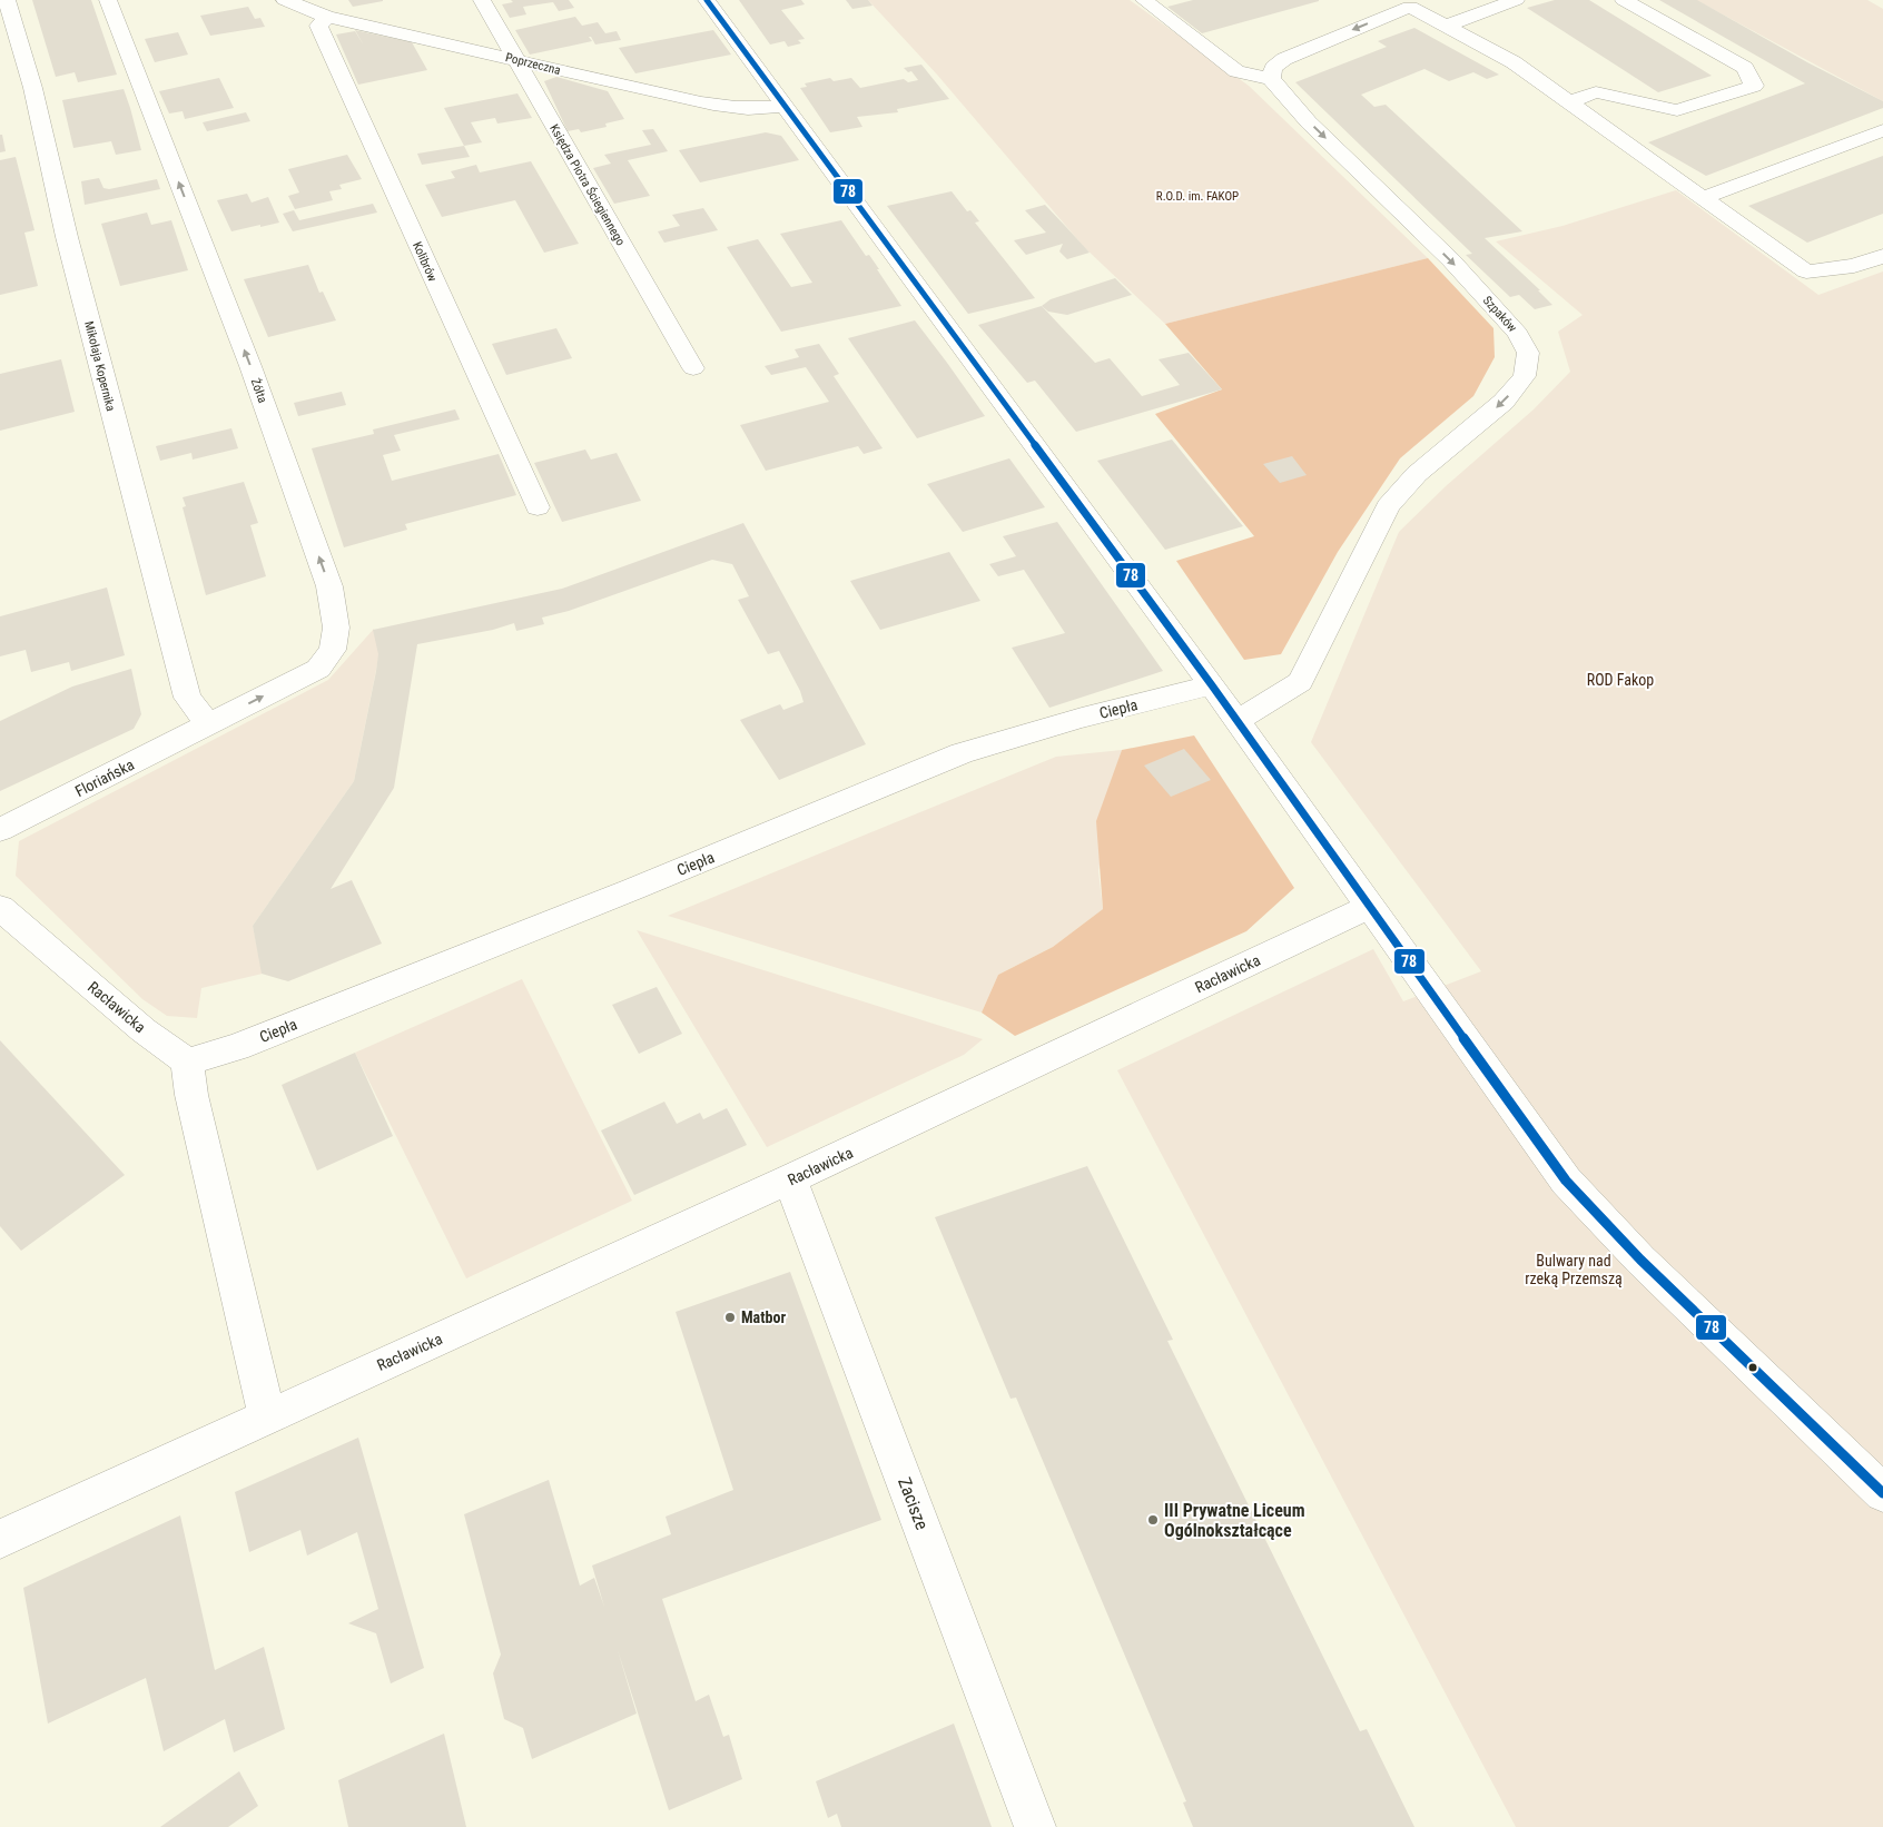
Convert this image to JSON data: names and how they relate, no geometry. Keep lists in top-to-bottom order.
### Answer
{
  "streets": {
    "street": [
      "Poprzeczna",
      "Księdza Piotra Ściegiennego",
      "Kolibrów",
      "Szpaków",
      "Mikołaja Kopernika",
      "Żółta",
      "Ciepła",
      "Floriańska",
      "Racławicka",
      "Zacisze"
    ]
  },
  "crossings": [
    ["Poprzeczna", "Księdza Piotra Ściegiennego"],
    ["Poprzeczna", "Kolibrów"],
    ["Mikołaja Kopernika", "Żółta"],
    ["Mikołaja Kopernika", "Floriańska"],
    ["Żółta", "Floriańska"],
    ["Ciepła", "Racławicka"],
    ["Racławicka", "Zacisze"]
  ],
  "one_way": ["Żółta"],
  "parks": ["R.O.D. im. FAKOP", "ROD Fakop", "Bulwary nad rzeką Przemszą"],
  "places": ["Matbor", "III Prywatne Liceum Ogólnokształcące"],
  "lines": ["transit line 78"]
}
